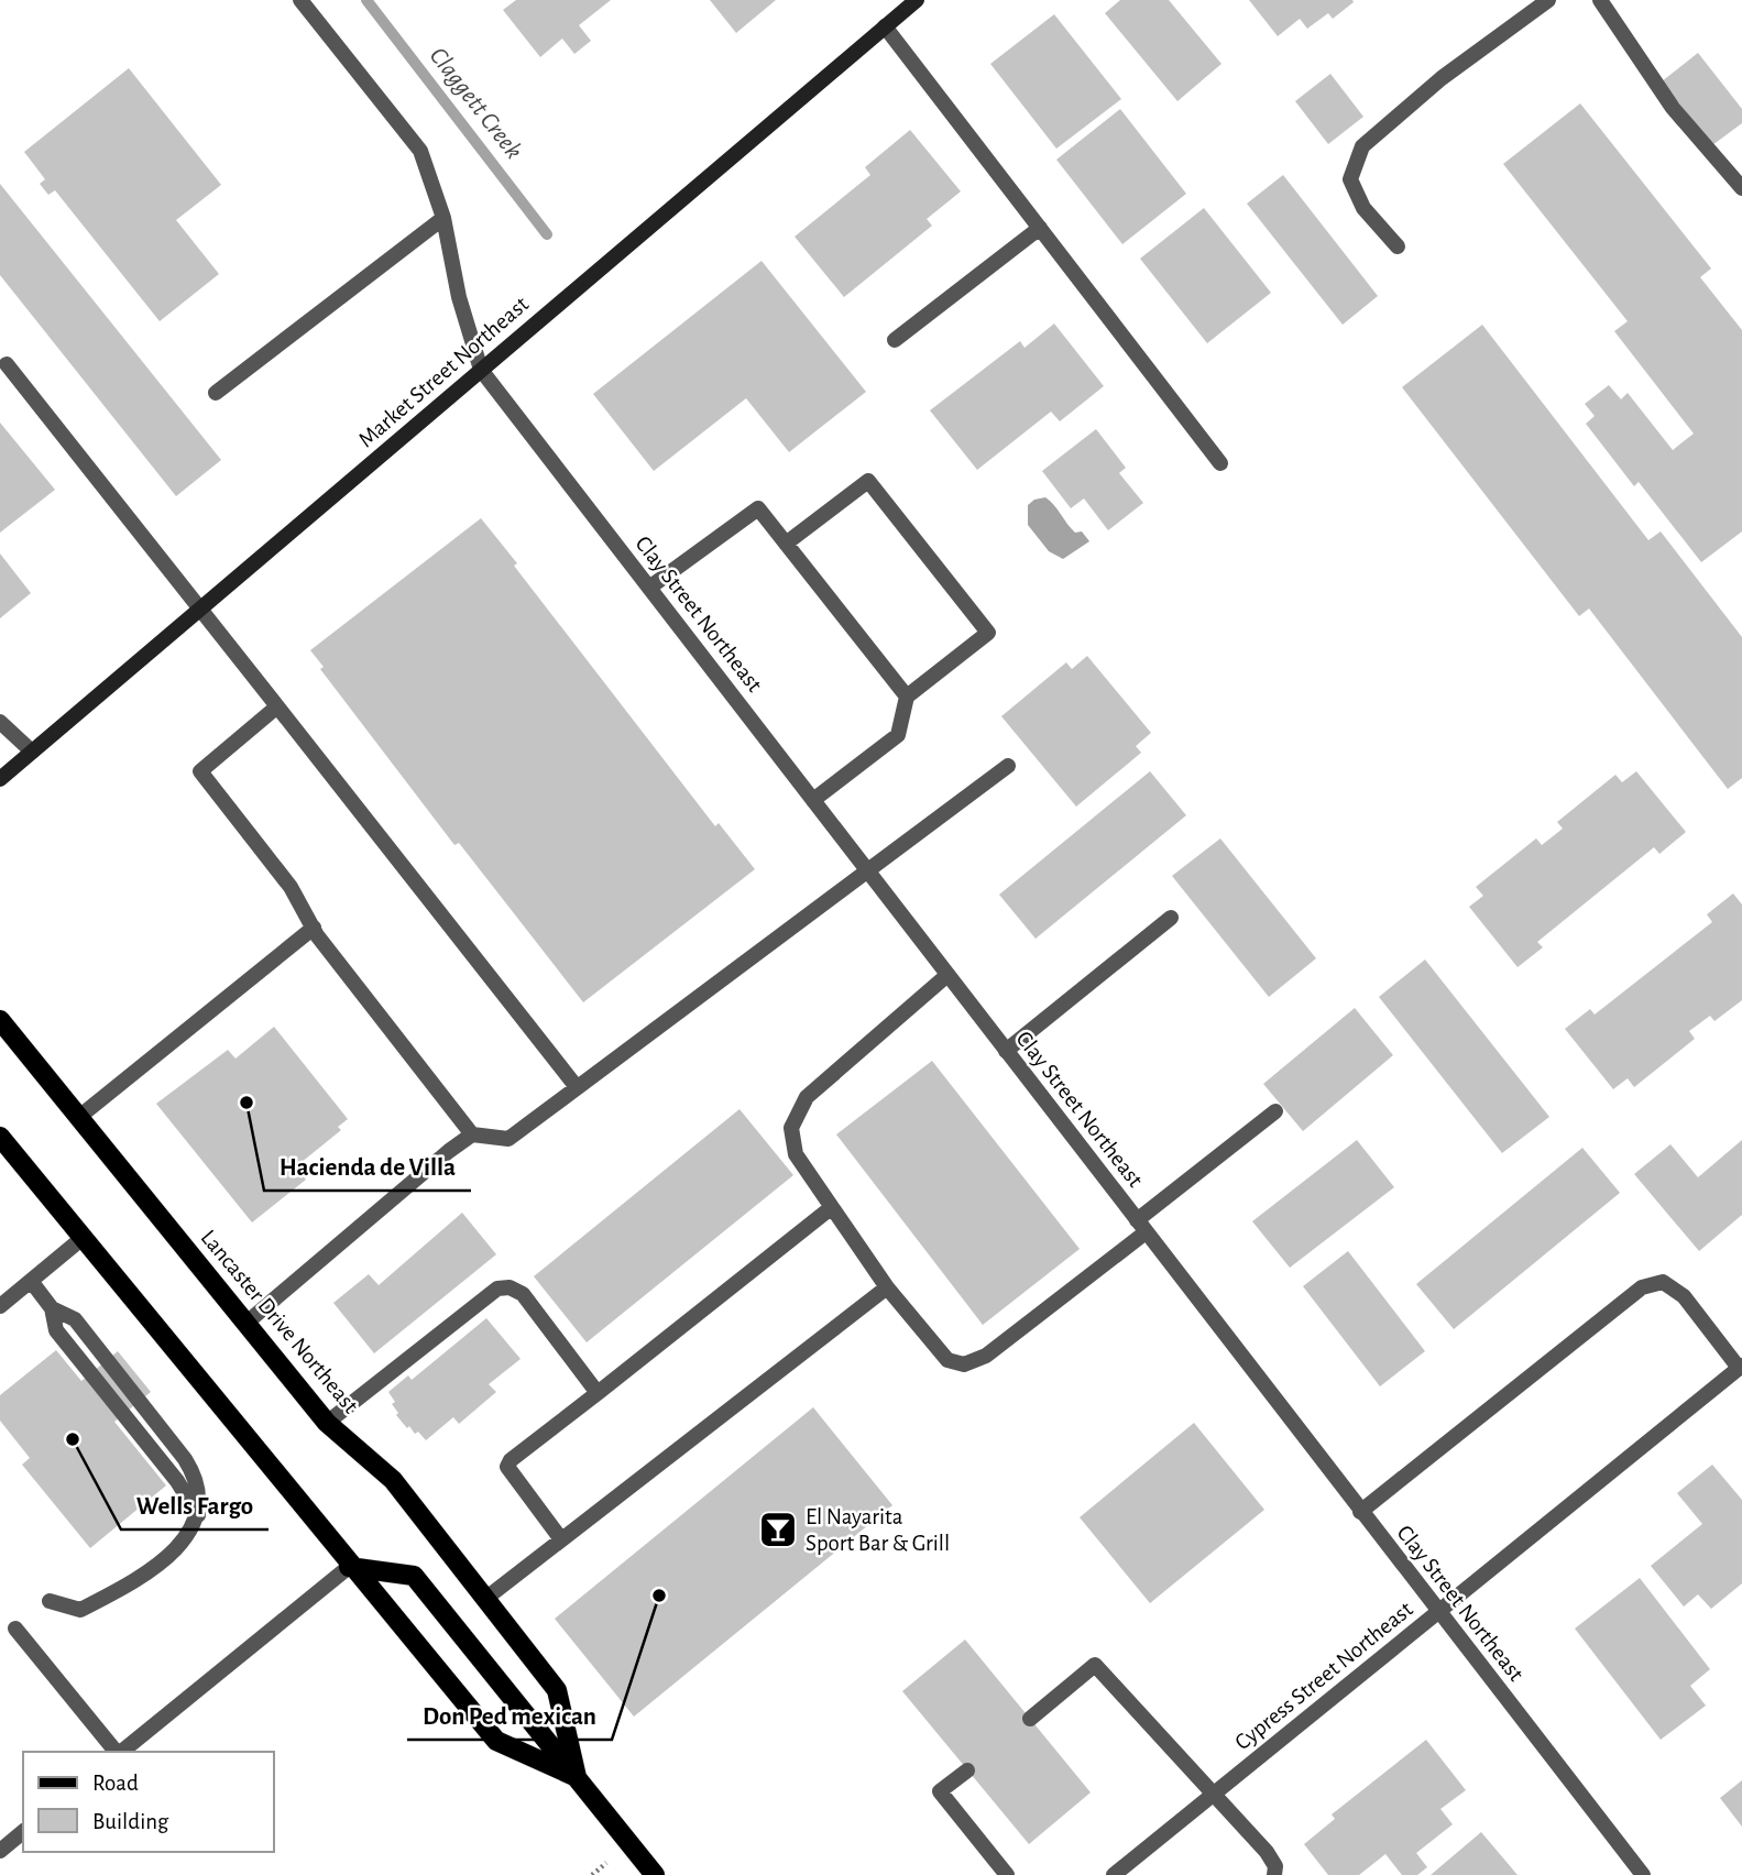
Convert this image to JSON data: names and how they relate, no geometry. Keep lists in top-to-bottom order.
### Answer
{
  "streets": {
    "main road": ["Market Street Northeast", "Lancaster Drive Northeast"],
    "street": ["Clay Street Northeast", "Cypress Street Northeast"]
  },
  "crossings": [
    ["Market Street Northeast", "Clay Street Northeast"],
    ["Clay Street Northeast", "Cypress Street Northeast"]
  ],
  "water": ["Claggett Creek"],
  "places": {
    "other": ["Hacienda de Villa", "Wells Fargo", "Don Ped mexican"],
    "bar": ["El Nayarita Sport Bar & Grill"]
  },
  "legend": ["Road", "Building"]
}
